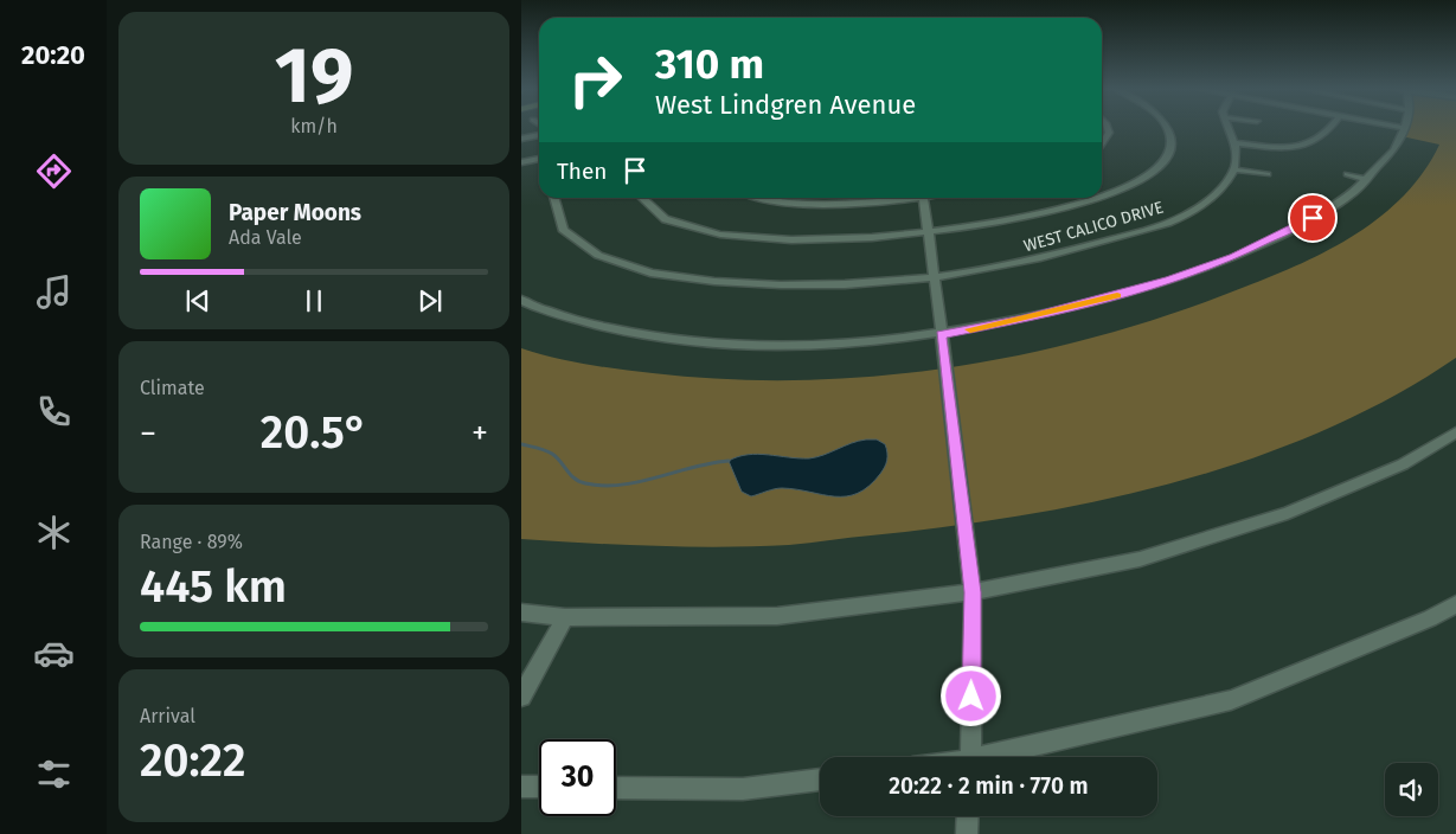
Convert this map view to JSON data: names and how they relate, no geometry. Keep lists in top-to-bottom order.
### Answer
{
  "streets": {
    "street": ["WEST CALICO DRIVE"]
  },
  "page": {
    "tabs": "20:20",
    "tile": [
      ["19", "km/h"],
      "Climate",
      ["Range · 89%", "445 km"],
      ["Arrival", "20:22"]
    ],
    "turn": ["310 m", "West Lindgren Avenue"],
    "then": "Then",
    "song": ["Paper Moons", "Ada Vale"],
    "heat": ["−", "20.5°", "+"],
    "limit": "30",
    "trip": "20:22 · 2 min · 770 m"
  }
}
